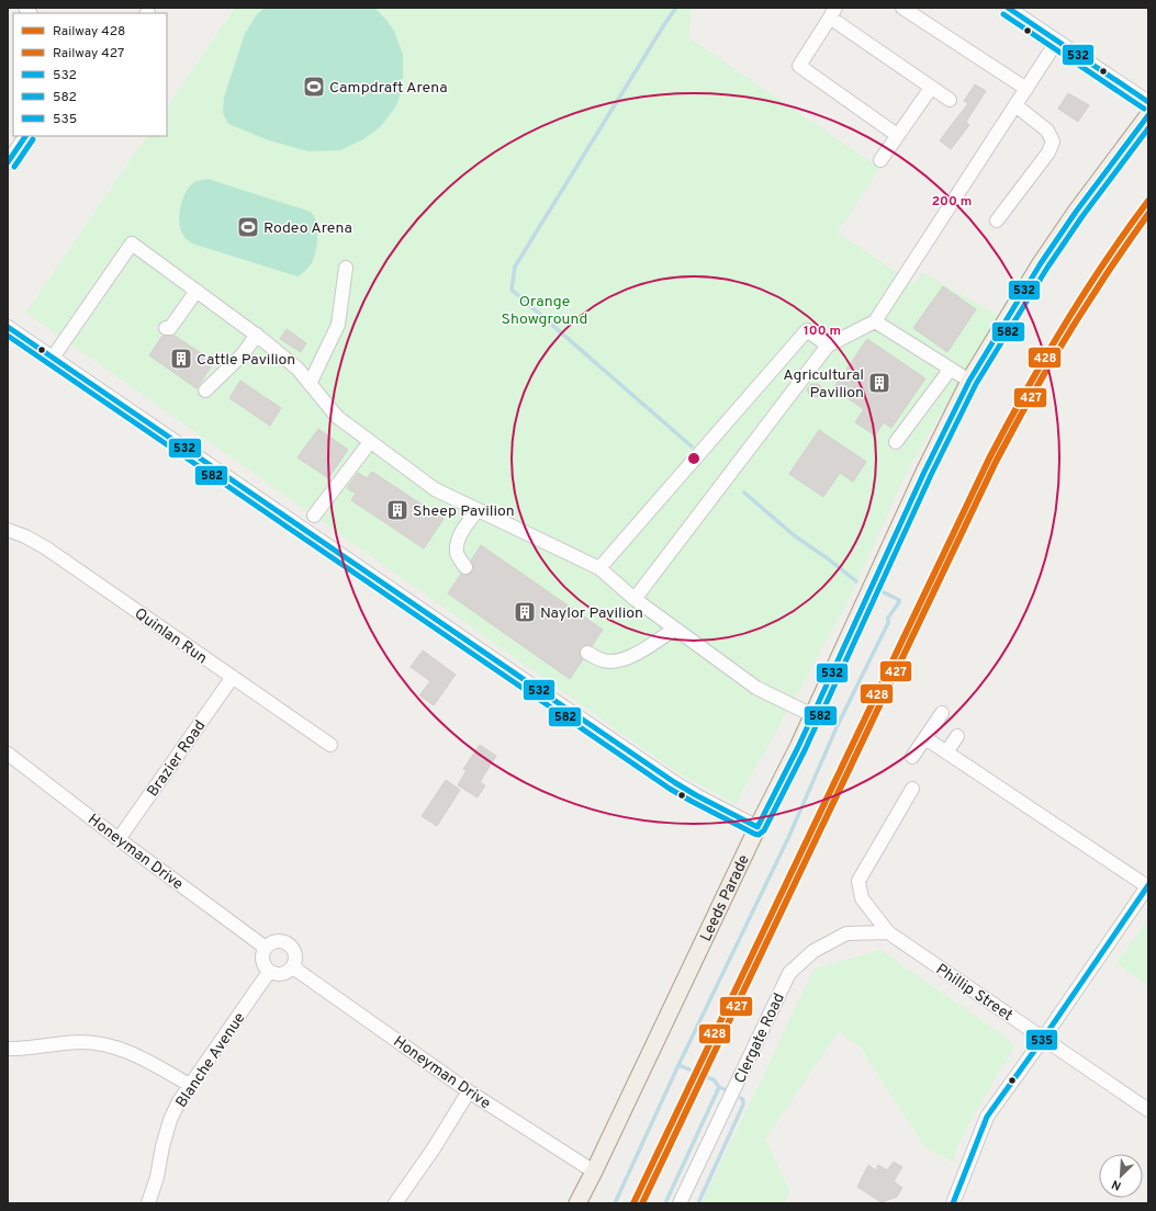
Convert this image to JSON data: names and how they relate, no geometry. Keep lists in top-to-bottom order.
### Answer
{
  "streets": {
    "main road": ["Leeds Parade"],
    "street": [
      "Quinlan Run",
      "Brazier Road",
      "Honeyman Drive",
      "Phillip Street",
      "Clergate Road",
      "Blanche Avenue"
    ]
  },
  "crossings": [
    ["Quinlan Run", "Brazier Road"],
    ["Brazier Road", "Honeyman Drive"],
    ["Honeyman Drive", "Leeds Parade"],
    ["Honeyman Drive", "Blanche Avenue"],
    ["Phillip Street", "Clergate Road"]
  ],
  "parks": ["Orange Showground"],
  "places": {
    "sports": ["Campdraft Arena", "Rodeo Arena"],
    "building": [
      "Cattle Pavilion",
      "Agricultural Pavilion",
      "Sheep Pavilion",
      "Naylor Pavilion"
    ]
  },
  "lines": [
    "transit line 532",
    "transit line 582",
    "rail line 428",
    "rail line 427",
    "transit line 535"
  ],
  "legend": [
    "Railway 428",
    "Railway 427",
    "532",
    "582",
    "535"
  ],
  "north": "bottom left",
  "rings": ["200 m", "100 m"]
}
